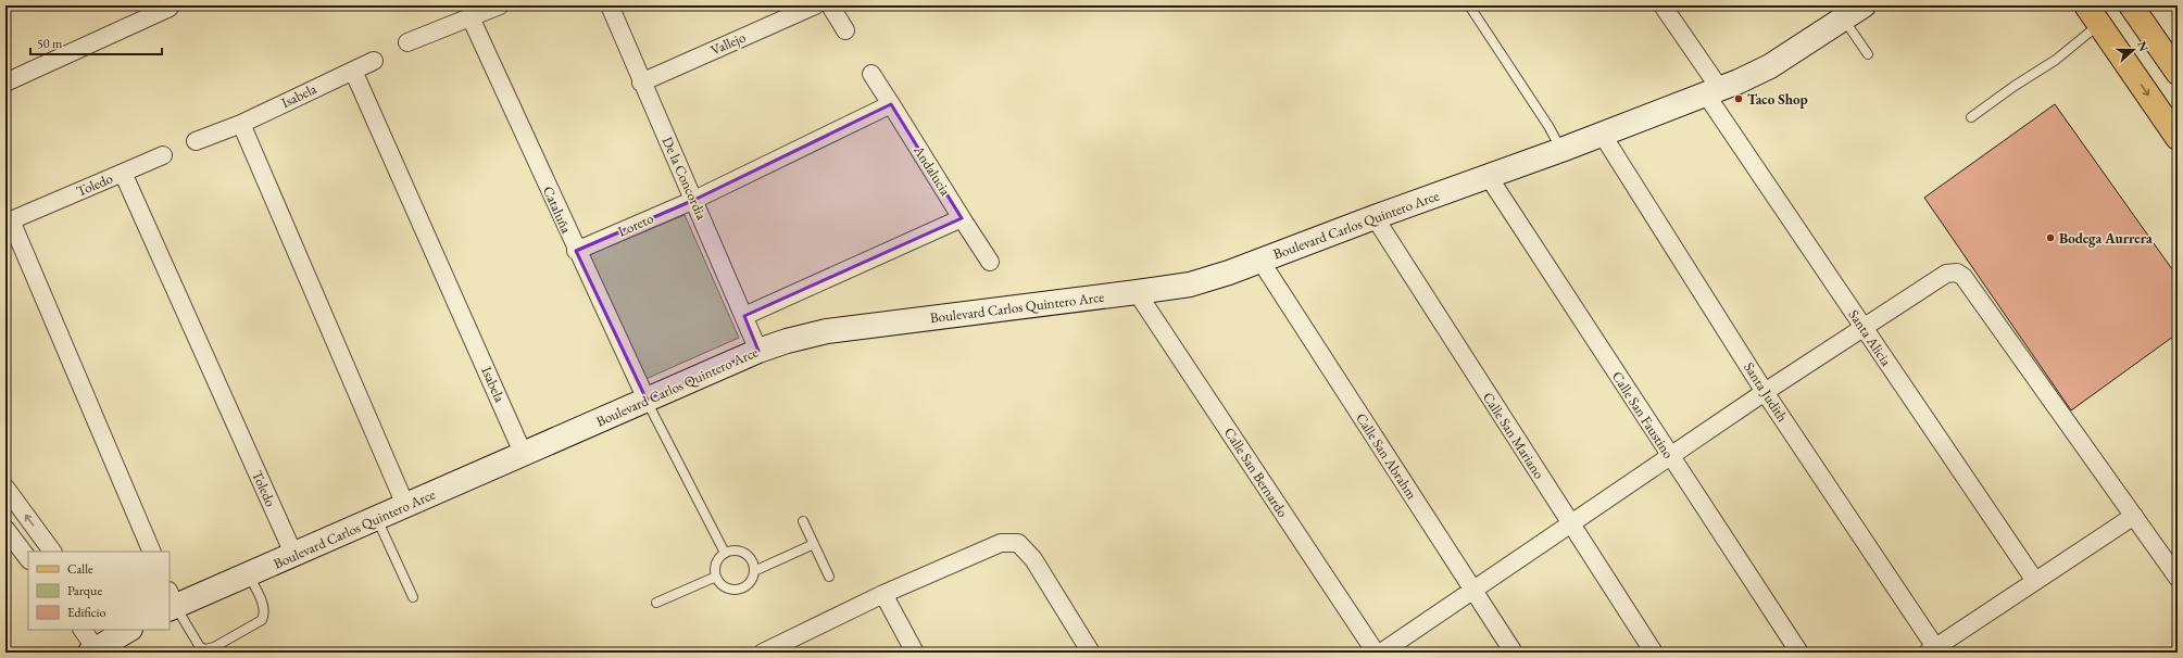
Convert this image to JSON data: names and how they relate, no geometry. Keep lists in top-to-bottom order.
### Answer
{
  "streets": {
    "street": [
      "Vallejo",
      "Isabela",
      "Andalucia",
      "De la Concordia",
      "Toledo",
      "Cataluña",
      "Loreto",
      "Boulevard Carlos Quintero Arce",
      "Santa Alicia",
      "Santa Judith",
      "Calle San Faustino",
      "Calle San Mariano",
      "Calle San Abrahm",
      "Calle San Bernardo"
    ]
  },
  "crossings": [
    ["Vallejo", "De la Concordia"],
    ["Isabela", "Boulevard Carlos Quintero Arce"],
    ["De la Concordia", "Loreto"],
    ["De la Concordia", "Boulevard Carlos Quintero Arce"],
    ["Toledo", "Boulevard Carlos Quintero Arce"],
    ["Cataluña", "Loreto"],
    ["Cataluña", "Boulevard Carlos Quintero Arce"],
    ["Boulevard Carlos Quintero Arce", "Santa Alicia"],
    ["Boulevard Carlos Quintero Arce", "Santa Judith"],
    ["Boulevard Carlos Quintero Arce", "Calle San Faustino"],
    ["Boulevard Carlos Quintero Arce", "Calle San Mariano"],
    ["Boulevard Carlos Quintero Arce", "Calle San Abrahm"],
    ["Boulevard Carlos Quintero Arce", "Calle San Bernardo"]
  ],
  "places": ["Taco Shop", "Bodega Aurrera"],
  "legend": ["Calle", "Parque", "Edificio"],
  "scale_bar": "50 m",
  "north": "right"
}
